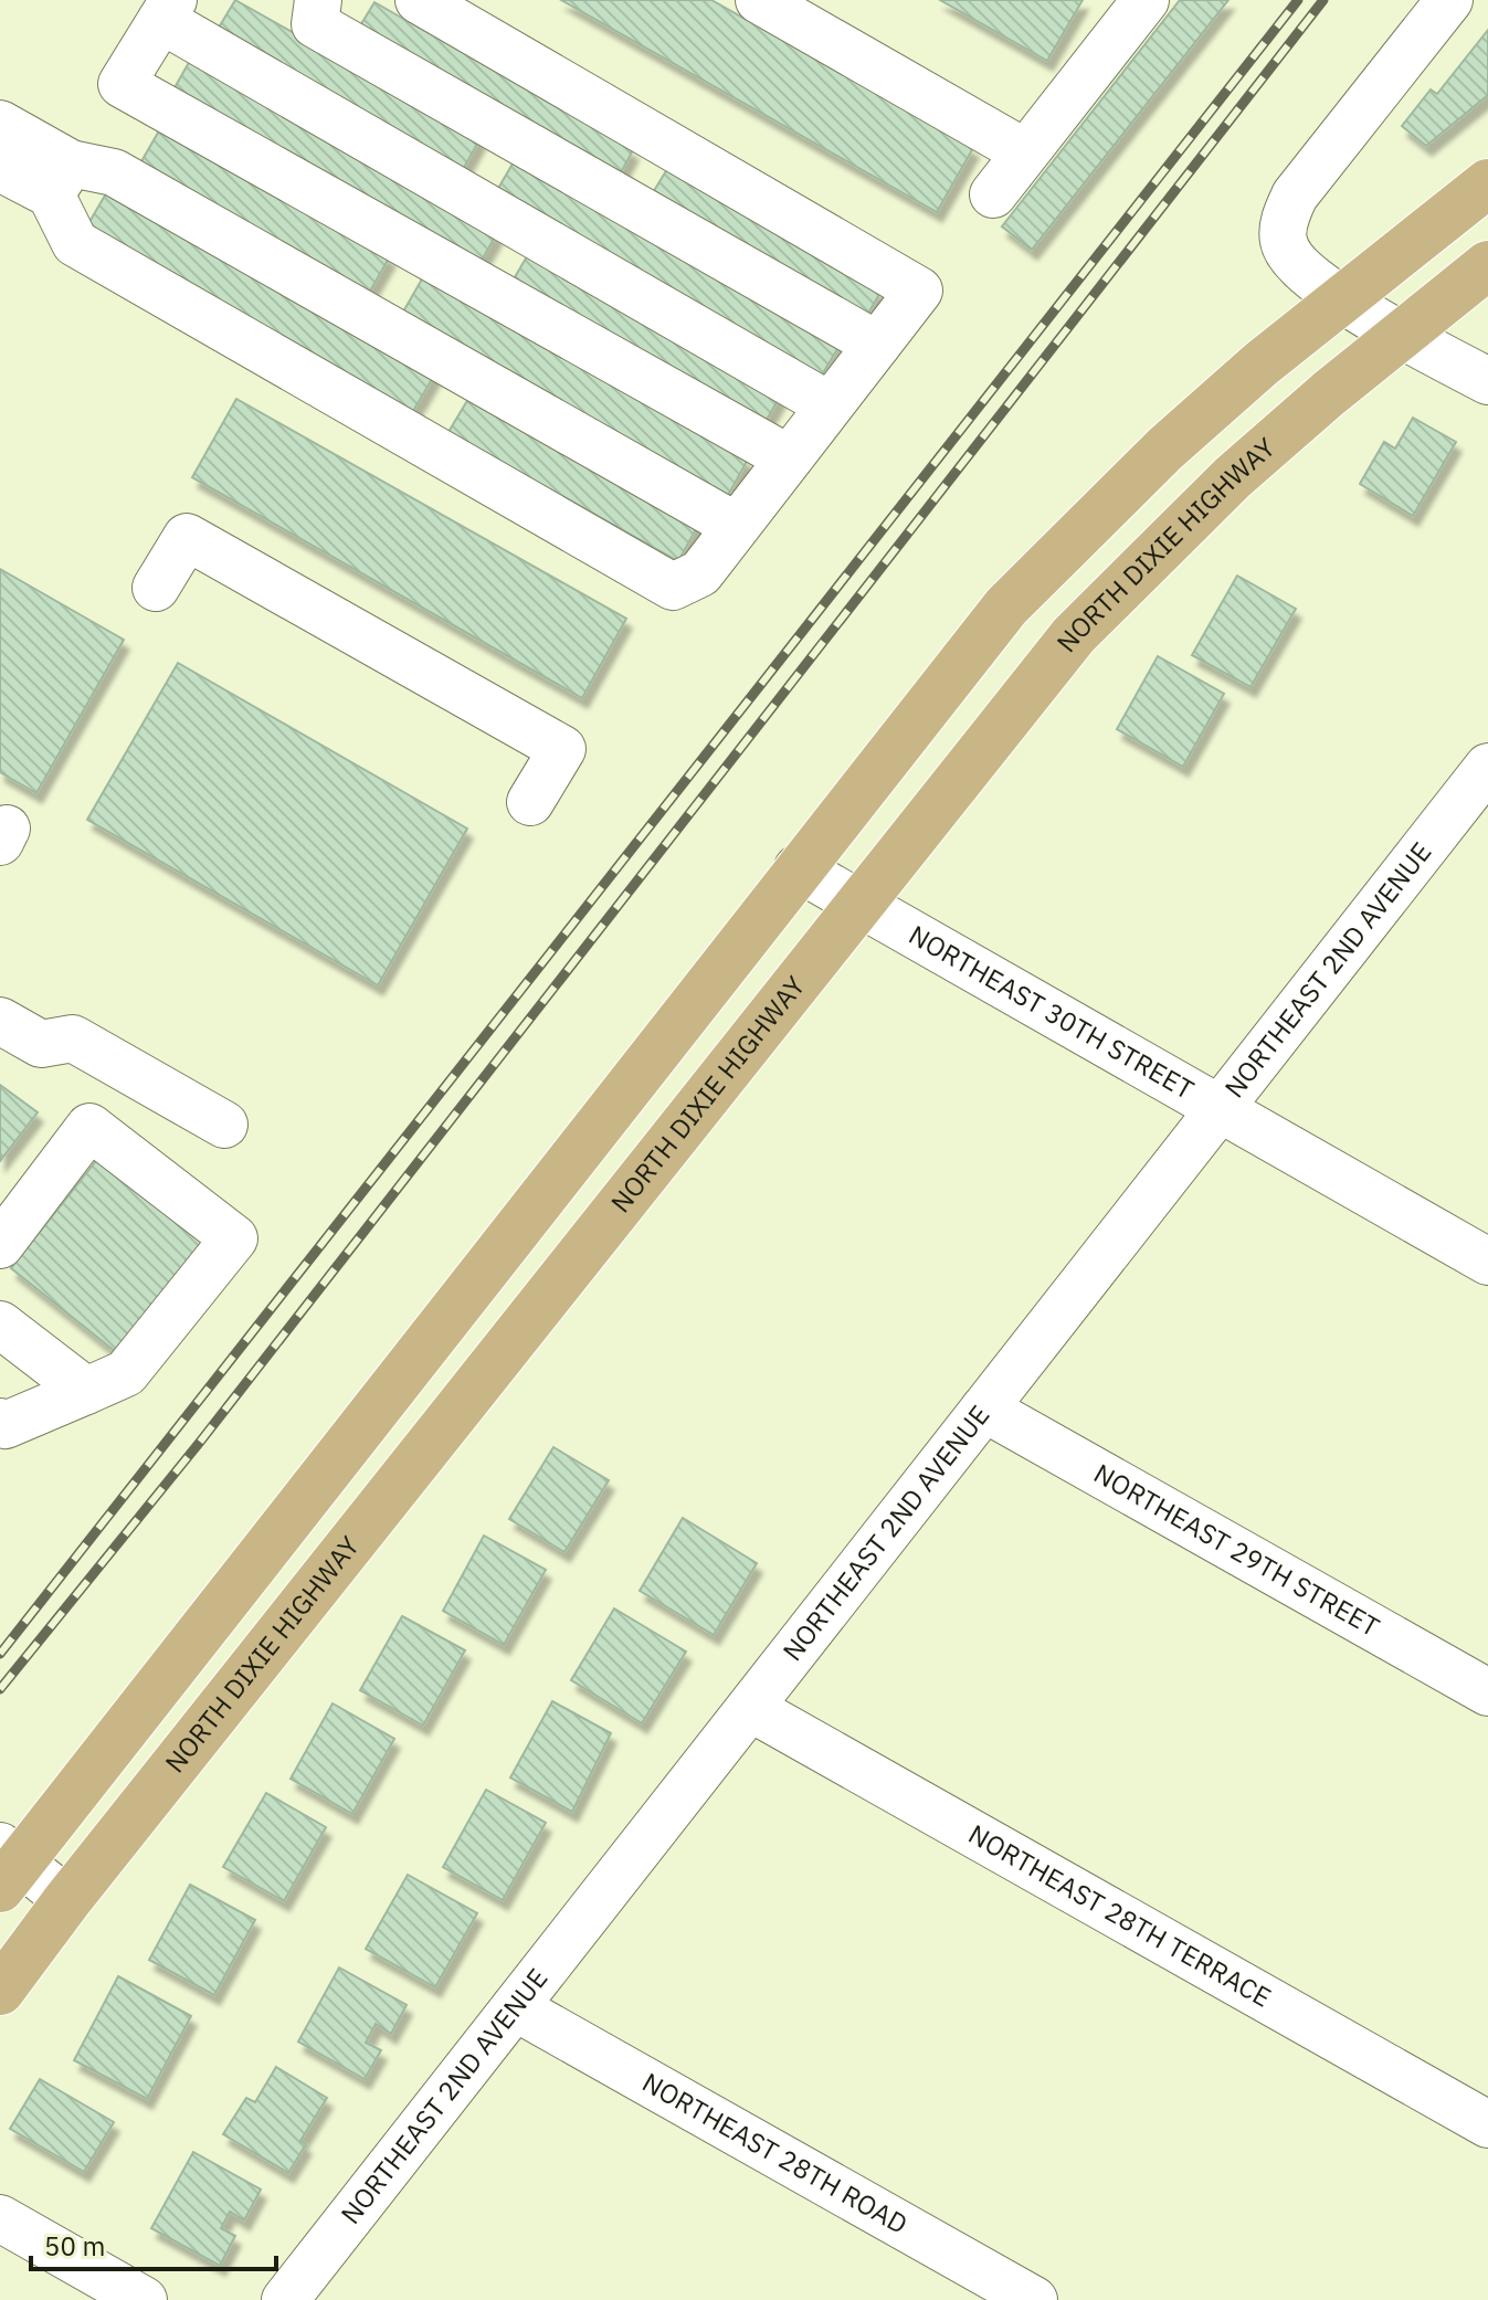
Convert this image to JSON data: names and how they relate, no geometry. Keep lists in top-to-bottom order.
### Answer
{
  "streets": {
    "main road": ["NORTH DIXIE HIGHWAY"],
    "street": [
      "NORTHEAST 2ND AVENUE",
      "NORTHEAST 30TH STREET",
      "NORTHEAST 29TH STREET",
      "NORTHEAST 28TH TERRACE",
      "NORTHEAST 28TH ROAD"
    ]
  },
  "crossings": [
    ["NORTH DIXIE HIGHWAY", "NORTHEAST 30TH STREET"],
    ["NORTHEAST 2ND AVENUE", "NORTHEAST 30TH STREET"],
    ["NORTHEAST 2ND AVENUE", "NORTHEAST 29TH STREET"],
    ["NORTHEAST 2ND AVENUE", "NORTHEAST 28TH TERRACE"],
    ["NORTHEAST 2ND AVENUE", "NORTHEAST 28TH ROAD"]
  ],
  "scale_bar": "50 m"
}
